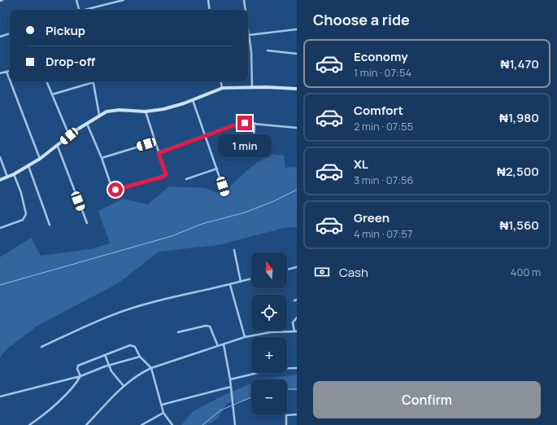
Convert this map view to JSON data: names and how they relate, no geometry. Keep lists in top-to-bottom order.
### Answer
{
  "north": "top",
  "page": {
    "heading": "Choose a ride",
    "banner": ["Pickup", "Drop-off"],
    "list": [
      {
        "name": "Economy",
        "note": "1 min · 07:54",
        "value": "₦1,470"
      },
      {
        "name": "Comfort",
        "note": "2 min · 07:55",
        "value": "₦1,980"
      },
      {
        "name": "XL",
        "note": "3 min · 07:56",
        "value": "₦2,500"
      },
      {
        "name": "Green",
        "note": "4 min · 07:57",
        "value": "₦1,560"
      }
    ],
    "bubble": "1 min",
    "map_buttons": ["+", "−"],
    "pay": ["Cash", "400 m"],
    "buttons": "Confirm"
  }
}
